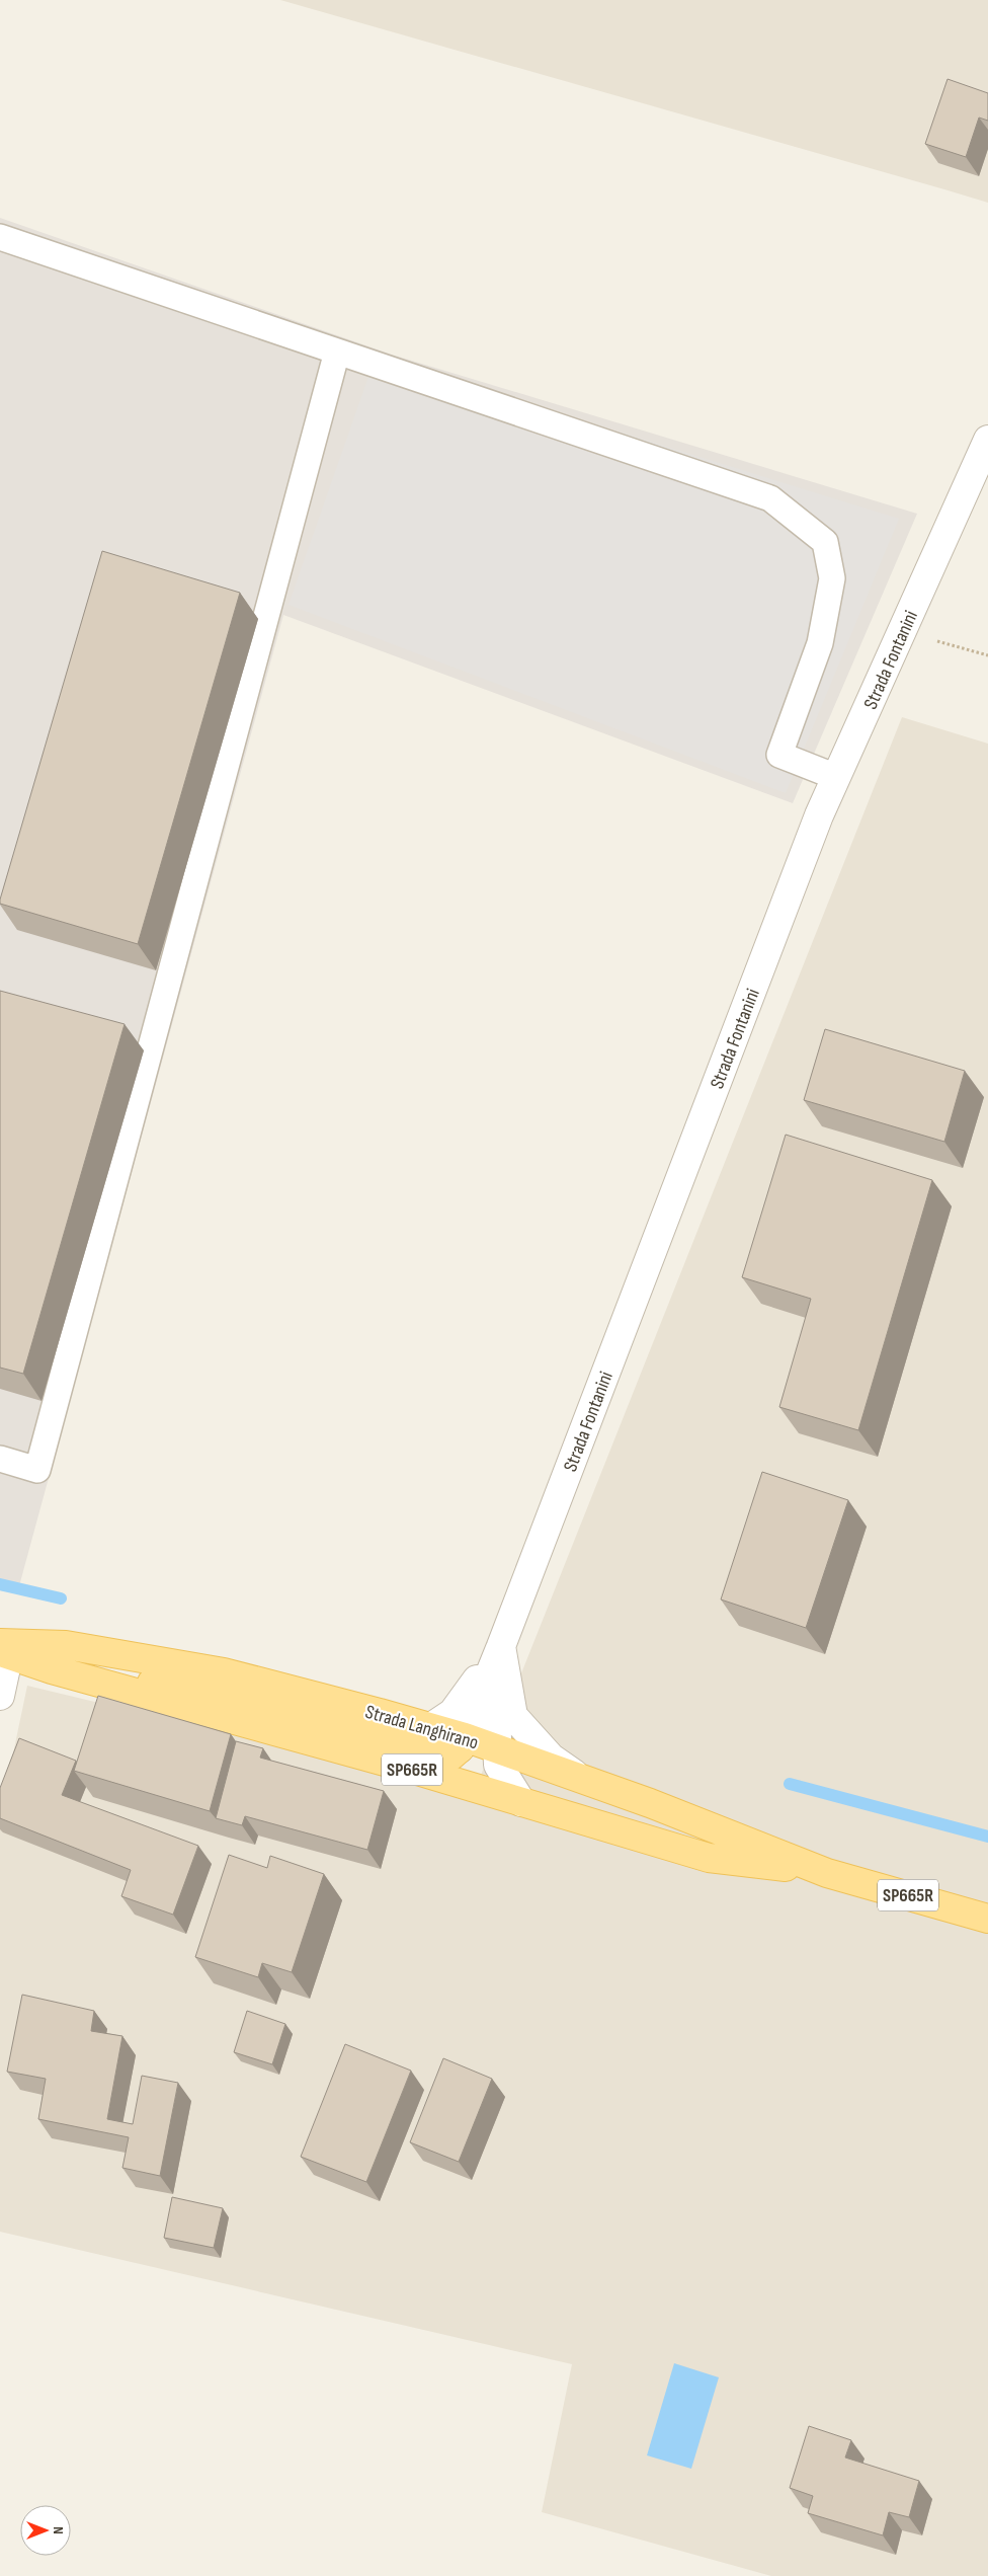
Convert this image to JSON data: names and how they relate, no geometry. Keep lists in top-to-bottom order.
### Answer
{
  "streets": {
    "main road": ["Strada Langhirano", "SP665R"],
    "street": ["Strada Fontanini"]
  },
  "crossings": [
    ["Strada Fontanini", "Strada Langhirano"]
  ],
  "north": "right"
}
